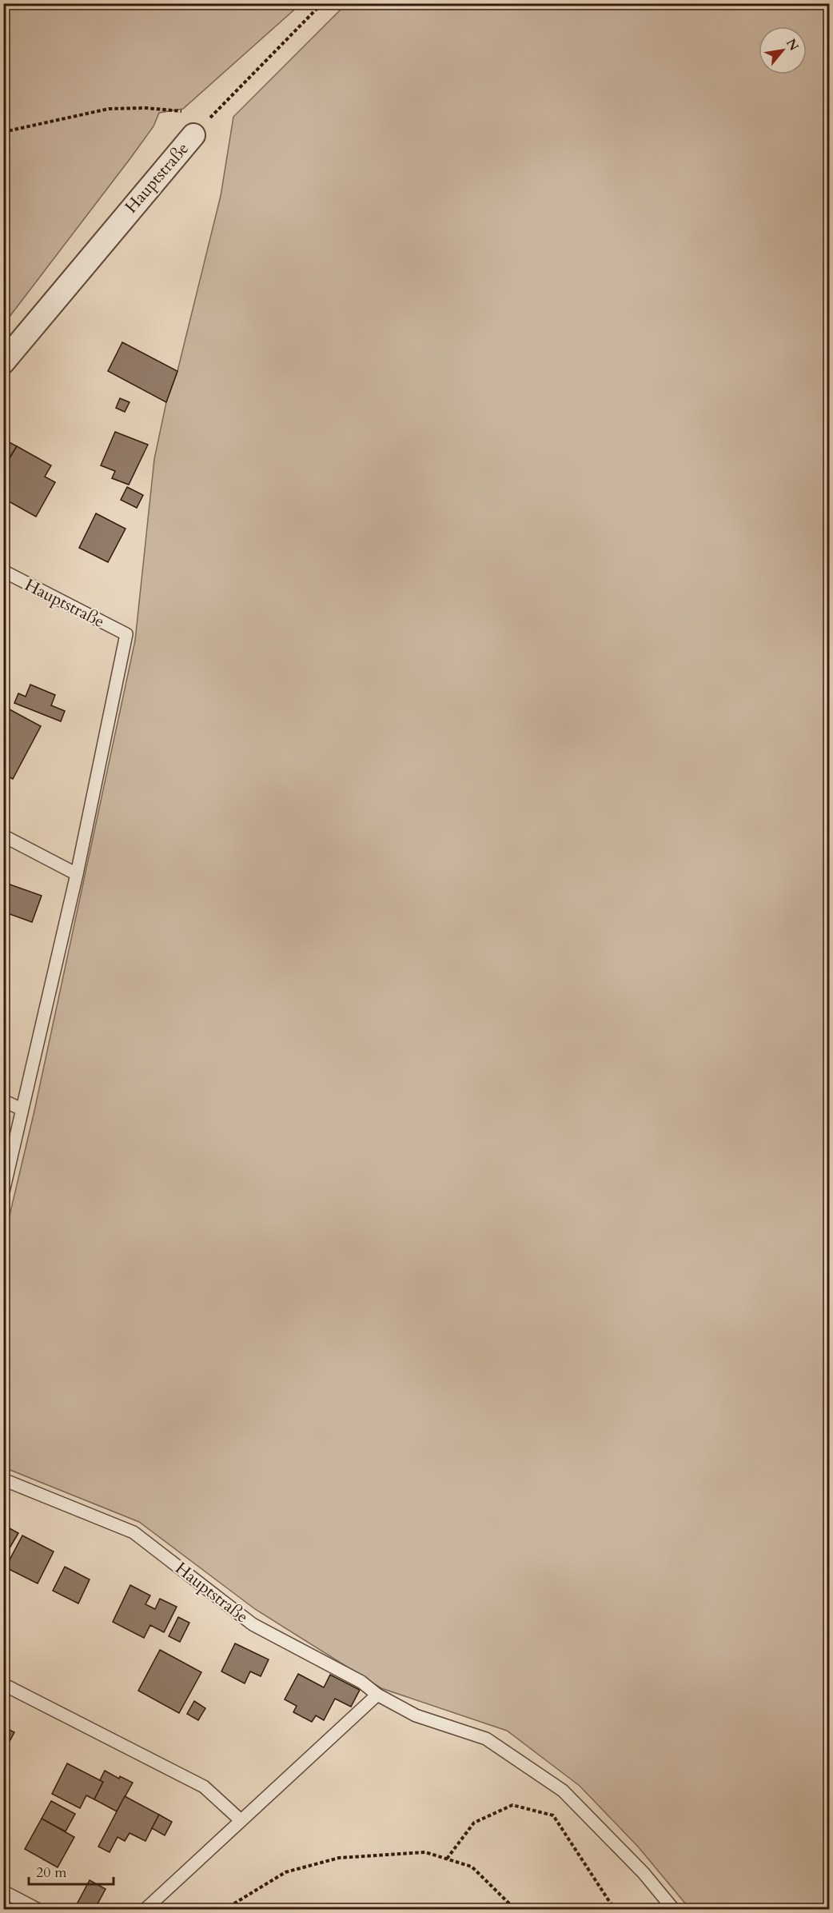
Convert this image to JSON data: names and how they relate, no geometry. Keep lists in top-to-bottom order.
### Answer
{
  "streets": {
    "street": ["Hauptstraße"]
  },
  "scale_bar": "20 m",
  "north": "top right"
}
